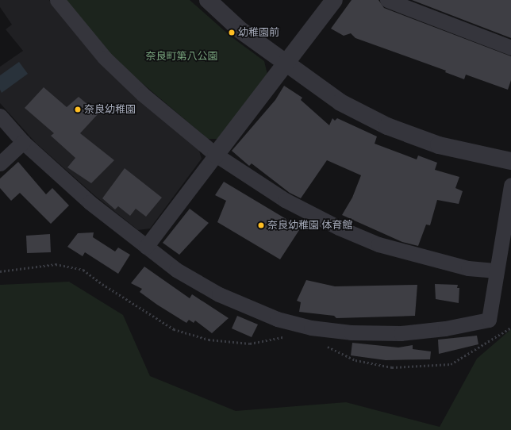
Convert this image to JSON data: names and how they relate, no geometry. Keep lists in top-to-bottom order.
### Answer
{
  "parks": ["奈良町第八公園"],
  "places": ["幼稚園前", "奈良幼稚園", "奈良幼稚園 体育館"]
}
